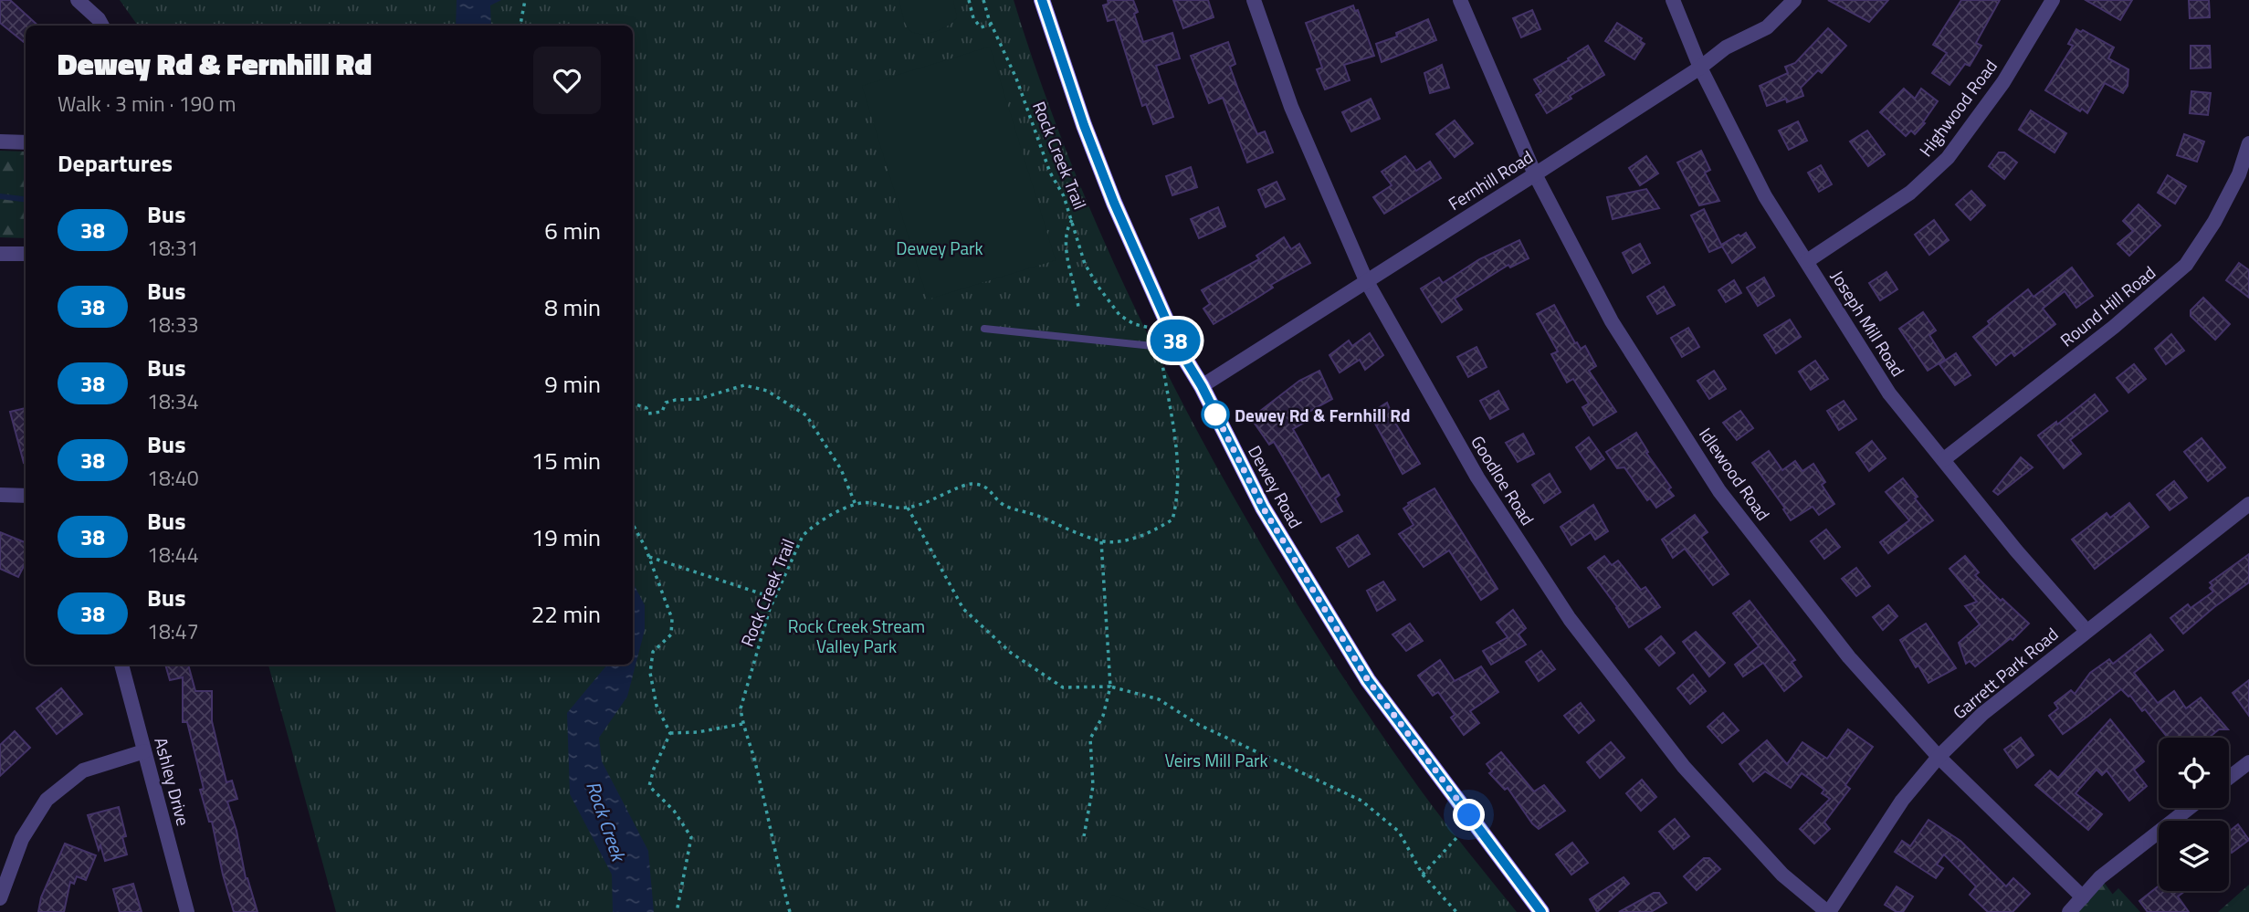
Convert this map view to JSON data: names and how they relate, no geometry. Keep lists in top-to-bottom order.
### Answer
{
  "streets": {
    "street": [
      "Highwood Road",
      "Fernhill Road",
      "Round Hill Road",
      "Joseph Mill Road",
      "Idlewood Road",
      "Goodloe Road",
      "Dewey Road",
      "Garrett Park Road",
      "Ashley Drive"
    ],
    "path": ["Rock Creek Trail"]
  },
  "crossings": [
    ["Highwood Road", "Joseph Mill Road"],
    ["Fernhill Road", "Joseph Mill Road"],
    ["Fernhill Road", "Idlewood Road"],
    ["Fernhill Road", "Goodloe Road"],
    ["Fernhill Road", "Dewey Road"],
    ["Round Hill Road", "Joseph Mill Road"],
    ["Joseph Mill Road", "Garrett Park Road"],
    ["Idlewood Road", "Garrett Park Road"],
    ["Goodloe Road", "Garrett Park Road"]
  ],
  "water": ["Rock Creek"],
  "parks": ["Dewey Park", "Rock Creek Stream Valley Park", "Veirs Mill Park"],
  "places": ["Dewey Rd & Fernhill Rd"],
  "lines": ["bus line 38"],
  "page": {
    "on_map": "38",
    "heading": [
      ["Dewey Rd & Fernhill Rd", "Walk · 3 min · 190 m"],
      "Departures"
    ],
    "list": [
      {
        "mark": "38",
        "name": "Bus",
        "note": "18:31",
        "value": "6 min"
      },
      {
        "mark": "38",
        "name": "Bus",
        "note": "18:33",
        "value": "8 min"
      },
      {
        "mark": "38",
        "name": "Bus",
        "note": "18:34",
        "value": "9 min"
      },
      {
        "mark": "38",
        "name": "Bus",
        "note": "18:40",
        "value": "15 min"
      },
      {
        "mark": "38",
        "name": "Bus",
        "note": "18:44",
        "value": "19 min"
      },
      {
        "mark": "38",
        "name": "Bus",
        "note": "18:47",
        "value": "22 min"
      }
    ]
  }
}
